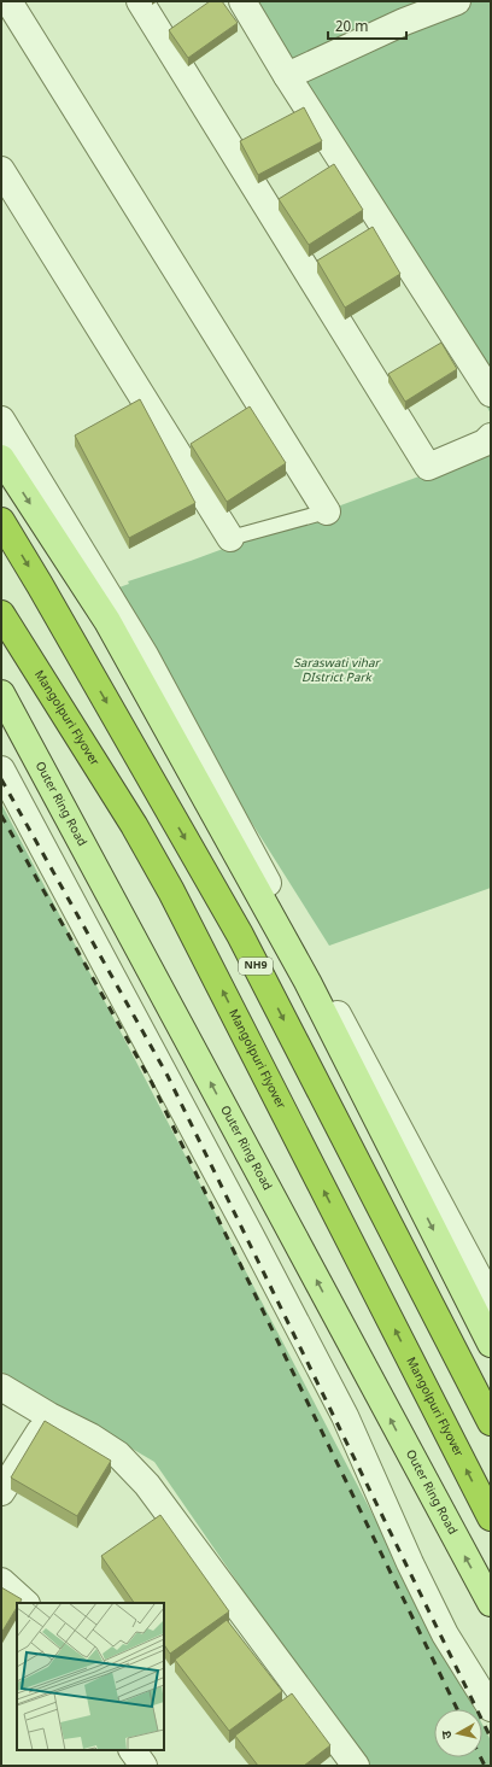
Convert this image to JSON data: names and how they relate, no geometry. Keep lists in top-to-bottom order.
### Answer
{
  "streets": {
    "highway": ["Mangolpuri Flyover", "NH9"],
    "main road": ["Outer Ring Road"]
  },
  "parks": ["Saraswati vihar DIstrict Park"],
  "scale_bar": "20 m",
  "north": "left"
}
